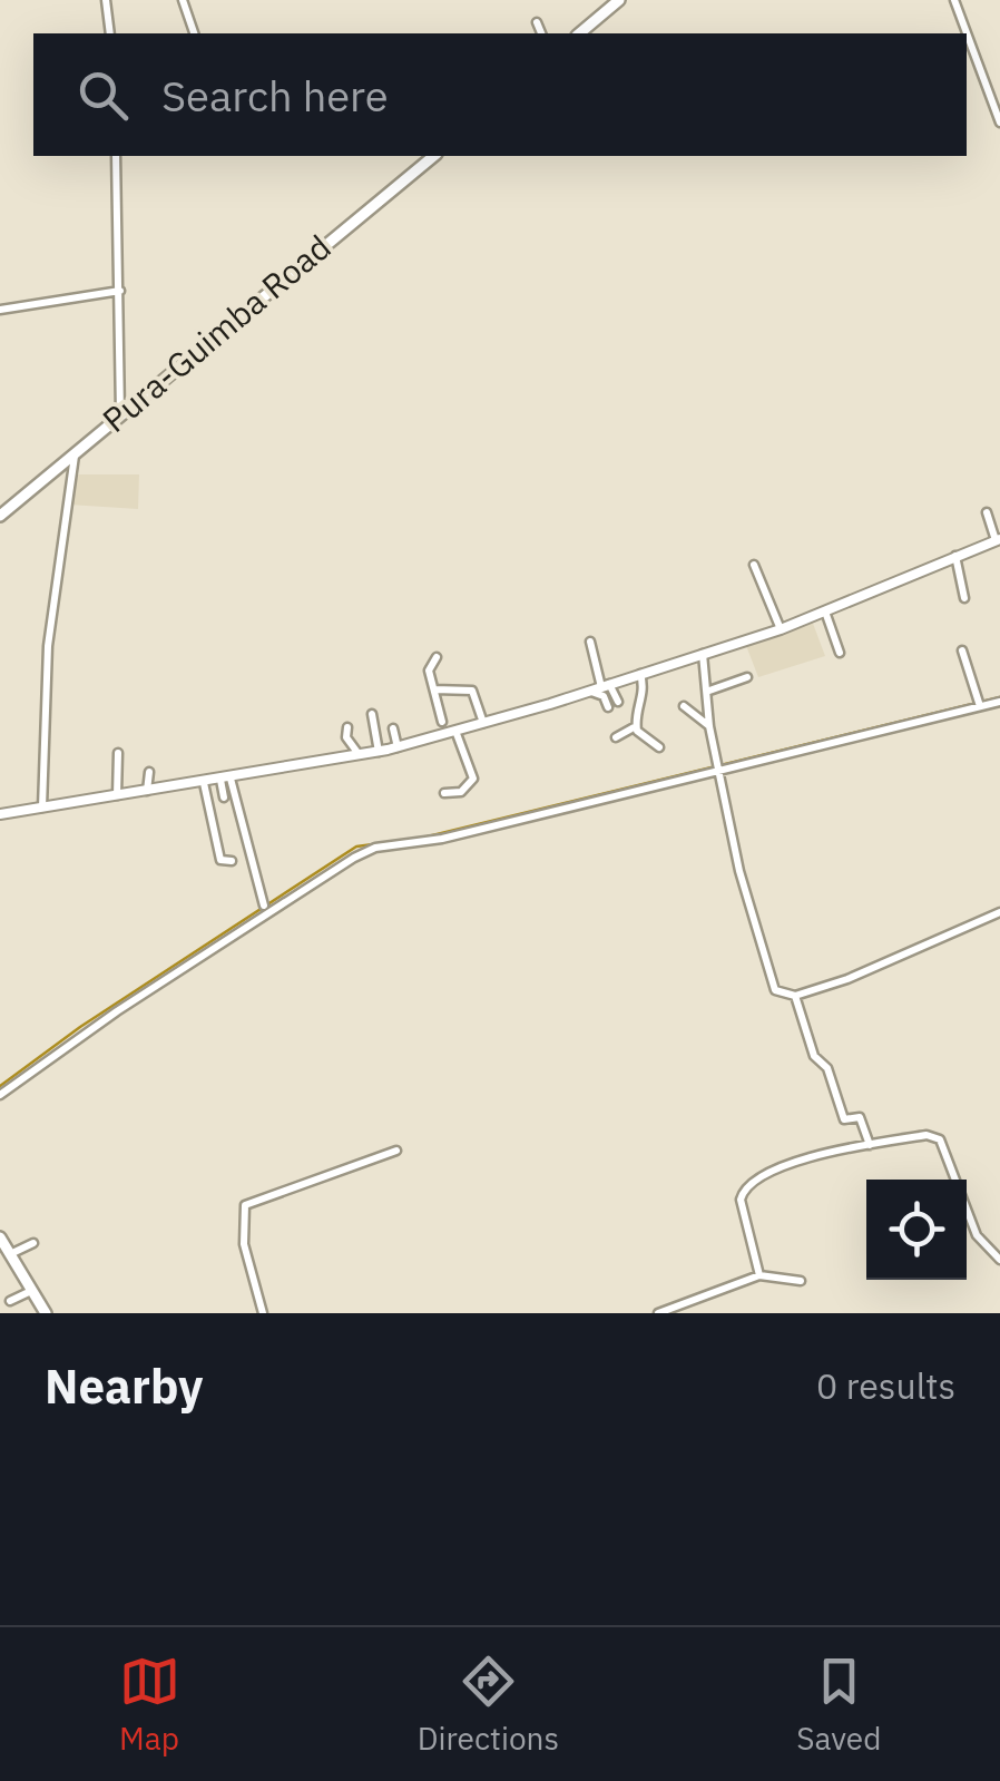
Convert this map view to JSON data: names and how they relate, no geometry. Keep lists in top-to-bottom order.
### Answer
{
  "streets": {
    "main road": ["Pura-Guimba Road"]
  },
  "page": {
    "search": "Search here",
    "heading": ["Nearby", "0 results"],
    "nav": ["Map", "Directions", "Saved"]
  }
}
